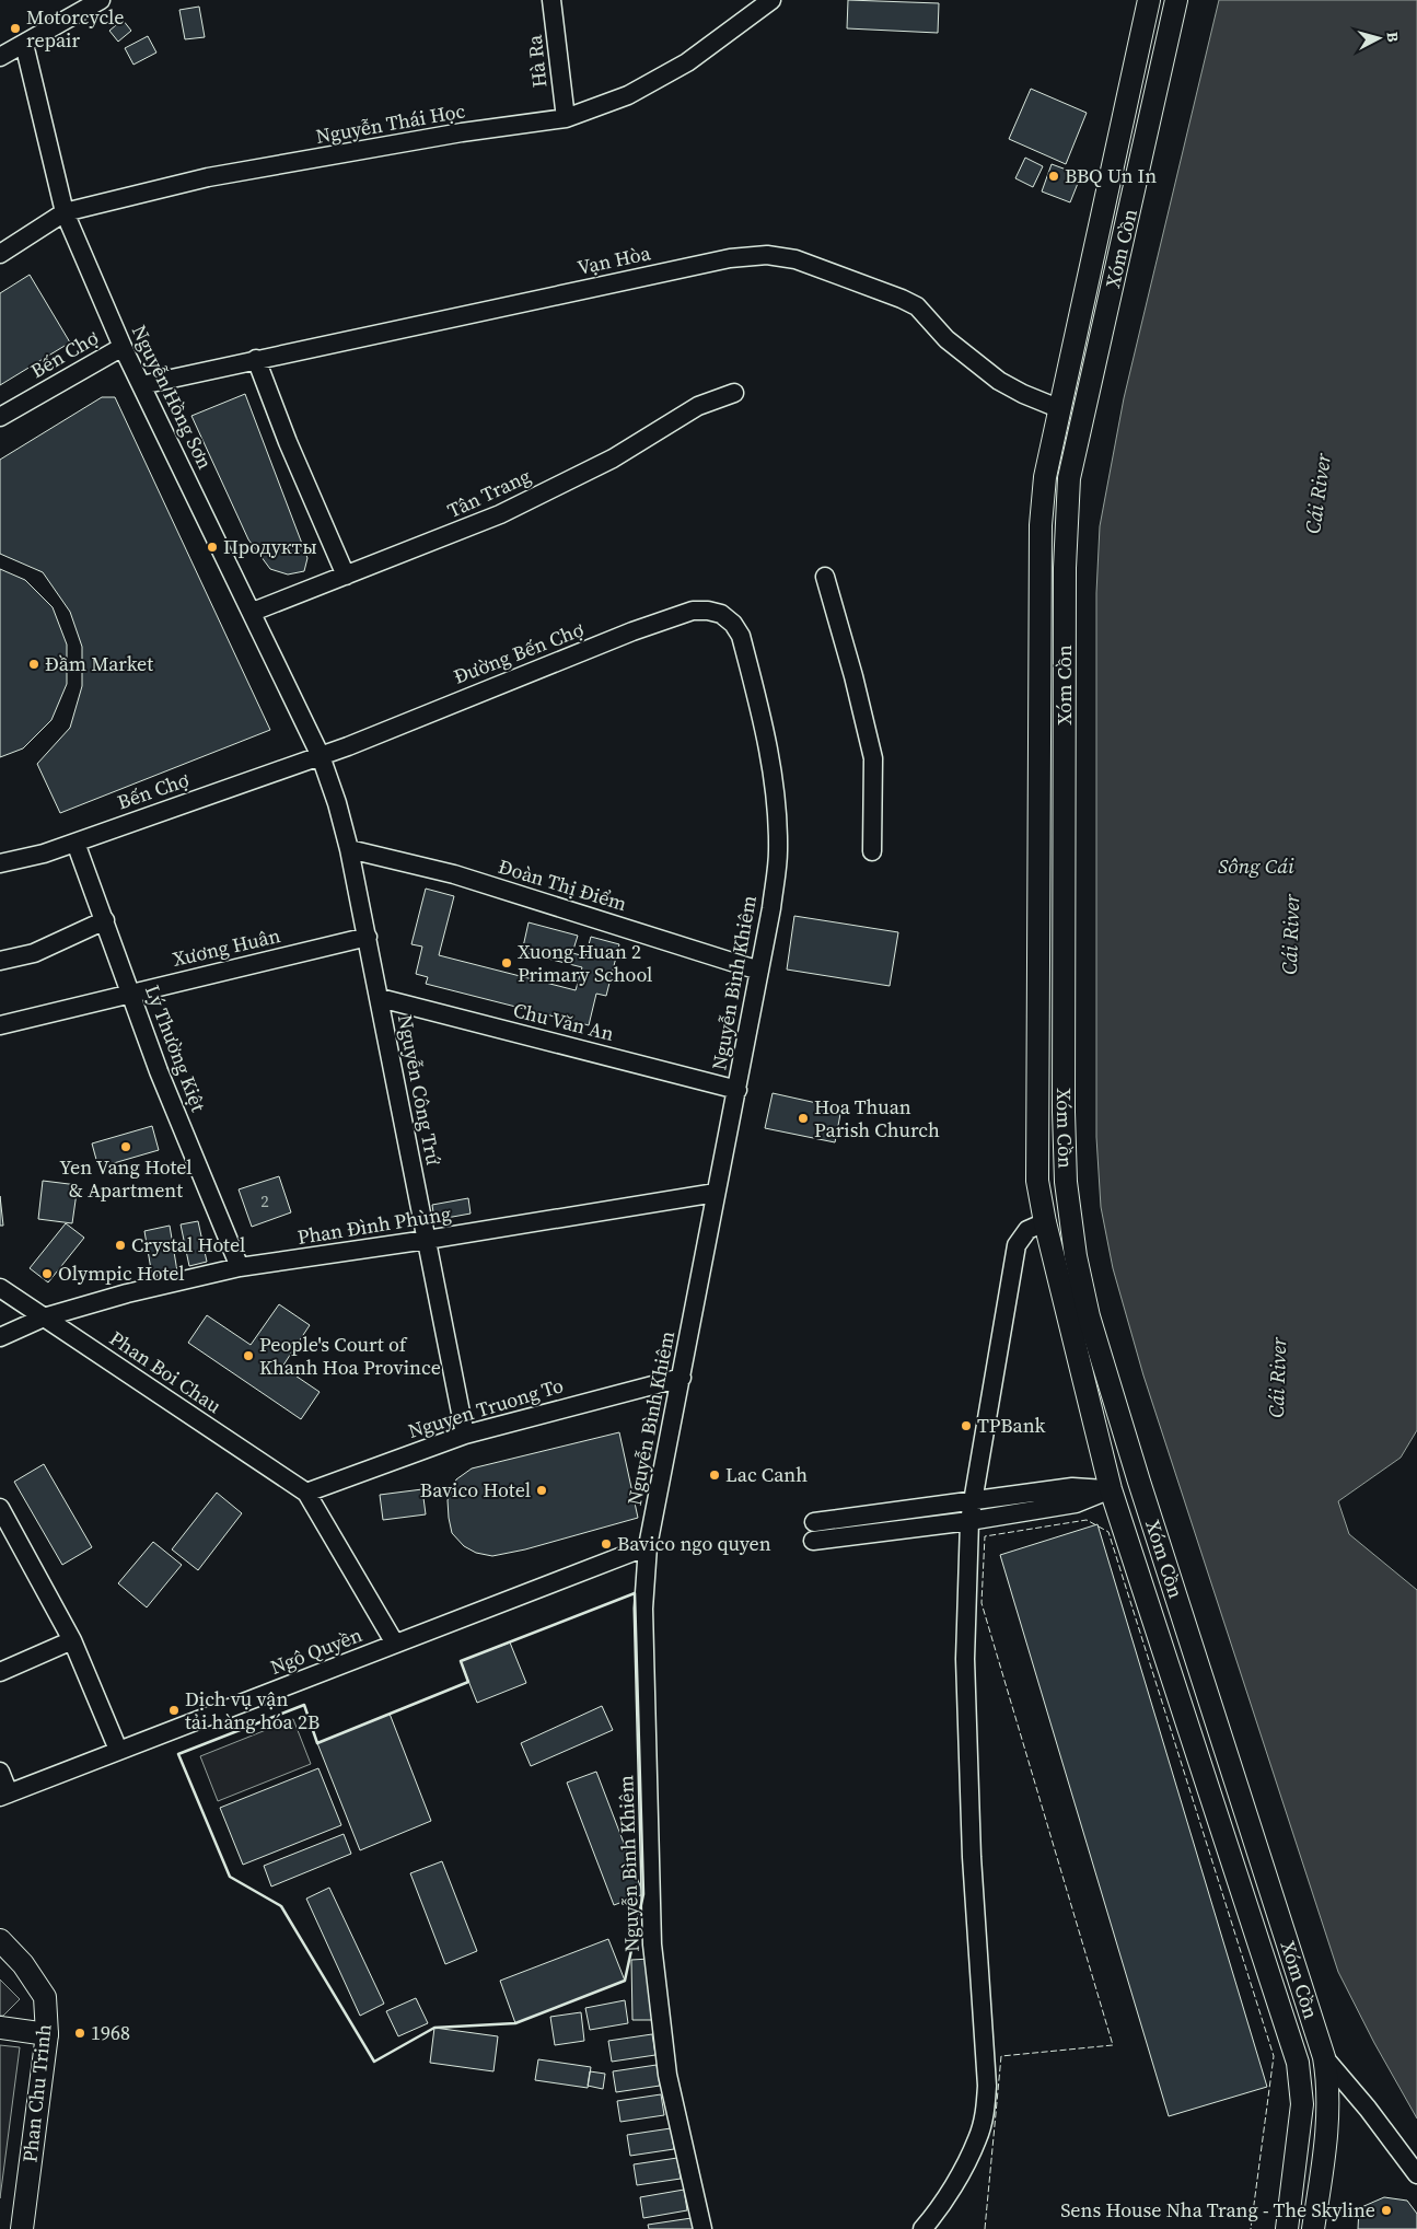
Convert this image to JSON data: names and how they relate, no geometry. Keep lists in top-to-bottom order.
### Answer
{
  "streets": {
    "street": [
      "Hà Ra",
      "Nguyễn Thái Học",
      "Xóm Cồn",
      "Vạn Hòa",
      "Bến Chợ",
      "Nguyễn Hồng Sơn",
      "Tân Trang",
      "Đường Bến Chợ",
      "Đoàn Thị Điểm",
      "Xương Huân",
      "Nguyễn Bình Khiêm",
      "Chu Văn An",
      "Lý Thường Kiệt",
      "Nguyễn Công Trứ",
      "Phan Đình Phùng",
      "Phan Boi Chau",
      "Nguyen Truong To",
      "Ngô Quyền",
      "Phan Chu Trinh"
    ]
  },
  "crossings": [
    ["Hà Ra", "Nguyễn Thái Học"],
    ["Nguyễn Thái Học", "Nguyễn Hồng Sơn"],
    ["Xóm Cồn", "Vạn Hòa"],
    ["Vạn Hòa", "Nguyễn Hồng Sơn"],
    ["Bến Chợ", "Nguyễn Hồng Sơn"],
    ["Bến Chợ", "Đường Bến Chợ"],
    ["Bến Chợ", "Lý Thường Kiệt"],
    ["Bến Chợ", "Nguyễn Công Trứ"],
    ["Nguyễn Hồng Sơn", "Tân Trang"],
    ["Nguyễn Hồng Sơn", "Đường Bến Chợ"],
    ["Nguyễn Hồng Sơn", "Nguyễn Công Trứ"],
    ["Đường Bến Chợ", "Nguyễn Bình Khiêm"],
    ["Đường Bến Chợ", "Nguyễn Công Trứ"],
    ["Đoàn Thị Điểm", "Nguyễn Bình Khiêm"],
    ["Đoàn Thị Điểm", "Nguyễn Công Trứ"],
    ["Xương Huân", "Lý Thường Kiệt"],
    ["Xương Huân", "Nguyễn Công Trứ"],
    ["Nguyễn Bình Khiêm", "Chu Văn An"],
    ["Nguyễn Bình Khiêm", "Phan Đình Phùng"],
    ["Nguyễn Bình Khiêm", "Nguyen Truong To"],
    ["Nguyễn Bình Khiêm", "Ngô Quyền"],
    ["Chu Văn An", "Nguyễn Công Trứ"],
    ["Lý Thường Kiệt", "Phan Đình Phùng"],
    ["Nguyễn Công Trứ", "Phan Đình Phùng"],
    ["Nguyễn Công Trứ", "Nguyen Truong To"],
    ["Phan Đình Phùng", "Phan Boi Chau"],
    ["Phan Boi Chau", "Nguyen Truong To"]
  ],
  "water": ["Cái River", "Sông Cái"],
  "places": [
    "Motorcycle repair",
    "BBQ Un In",
    "Продукты",
    "Đầm Market",
    "Xuong Huan 2 Primary School",
    "Hoa Thuan Parish Church",
    "Yen Vang Hotel & Apartment",
    "Crystal Hotel",
    "Olympic Hotel",
    "People's Court of Khanh Hoa Province",
    "TPBank",
    "Lac Canh",
    "Bavico Hotel",
    "Bavico ngo quyen",
    "Dịch vụ vận tải hàng hóa 2B",
    "1968",
    "Sens House Nha Trang - The Skyline"
  ],
  "house_numbers": ["2"],
  "north": "right"
}
